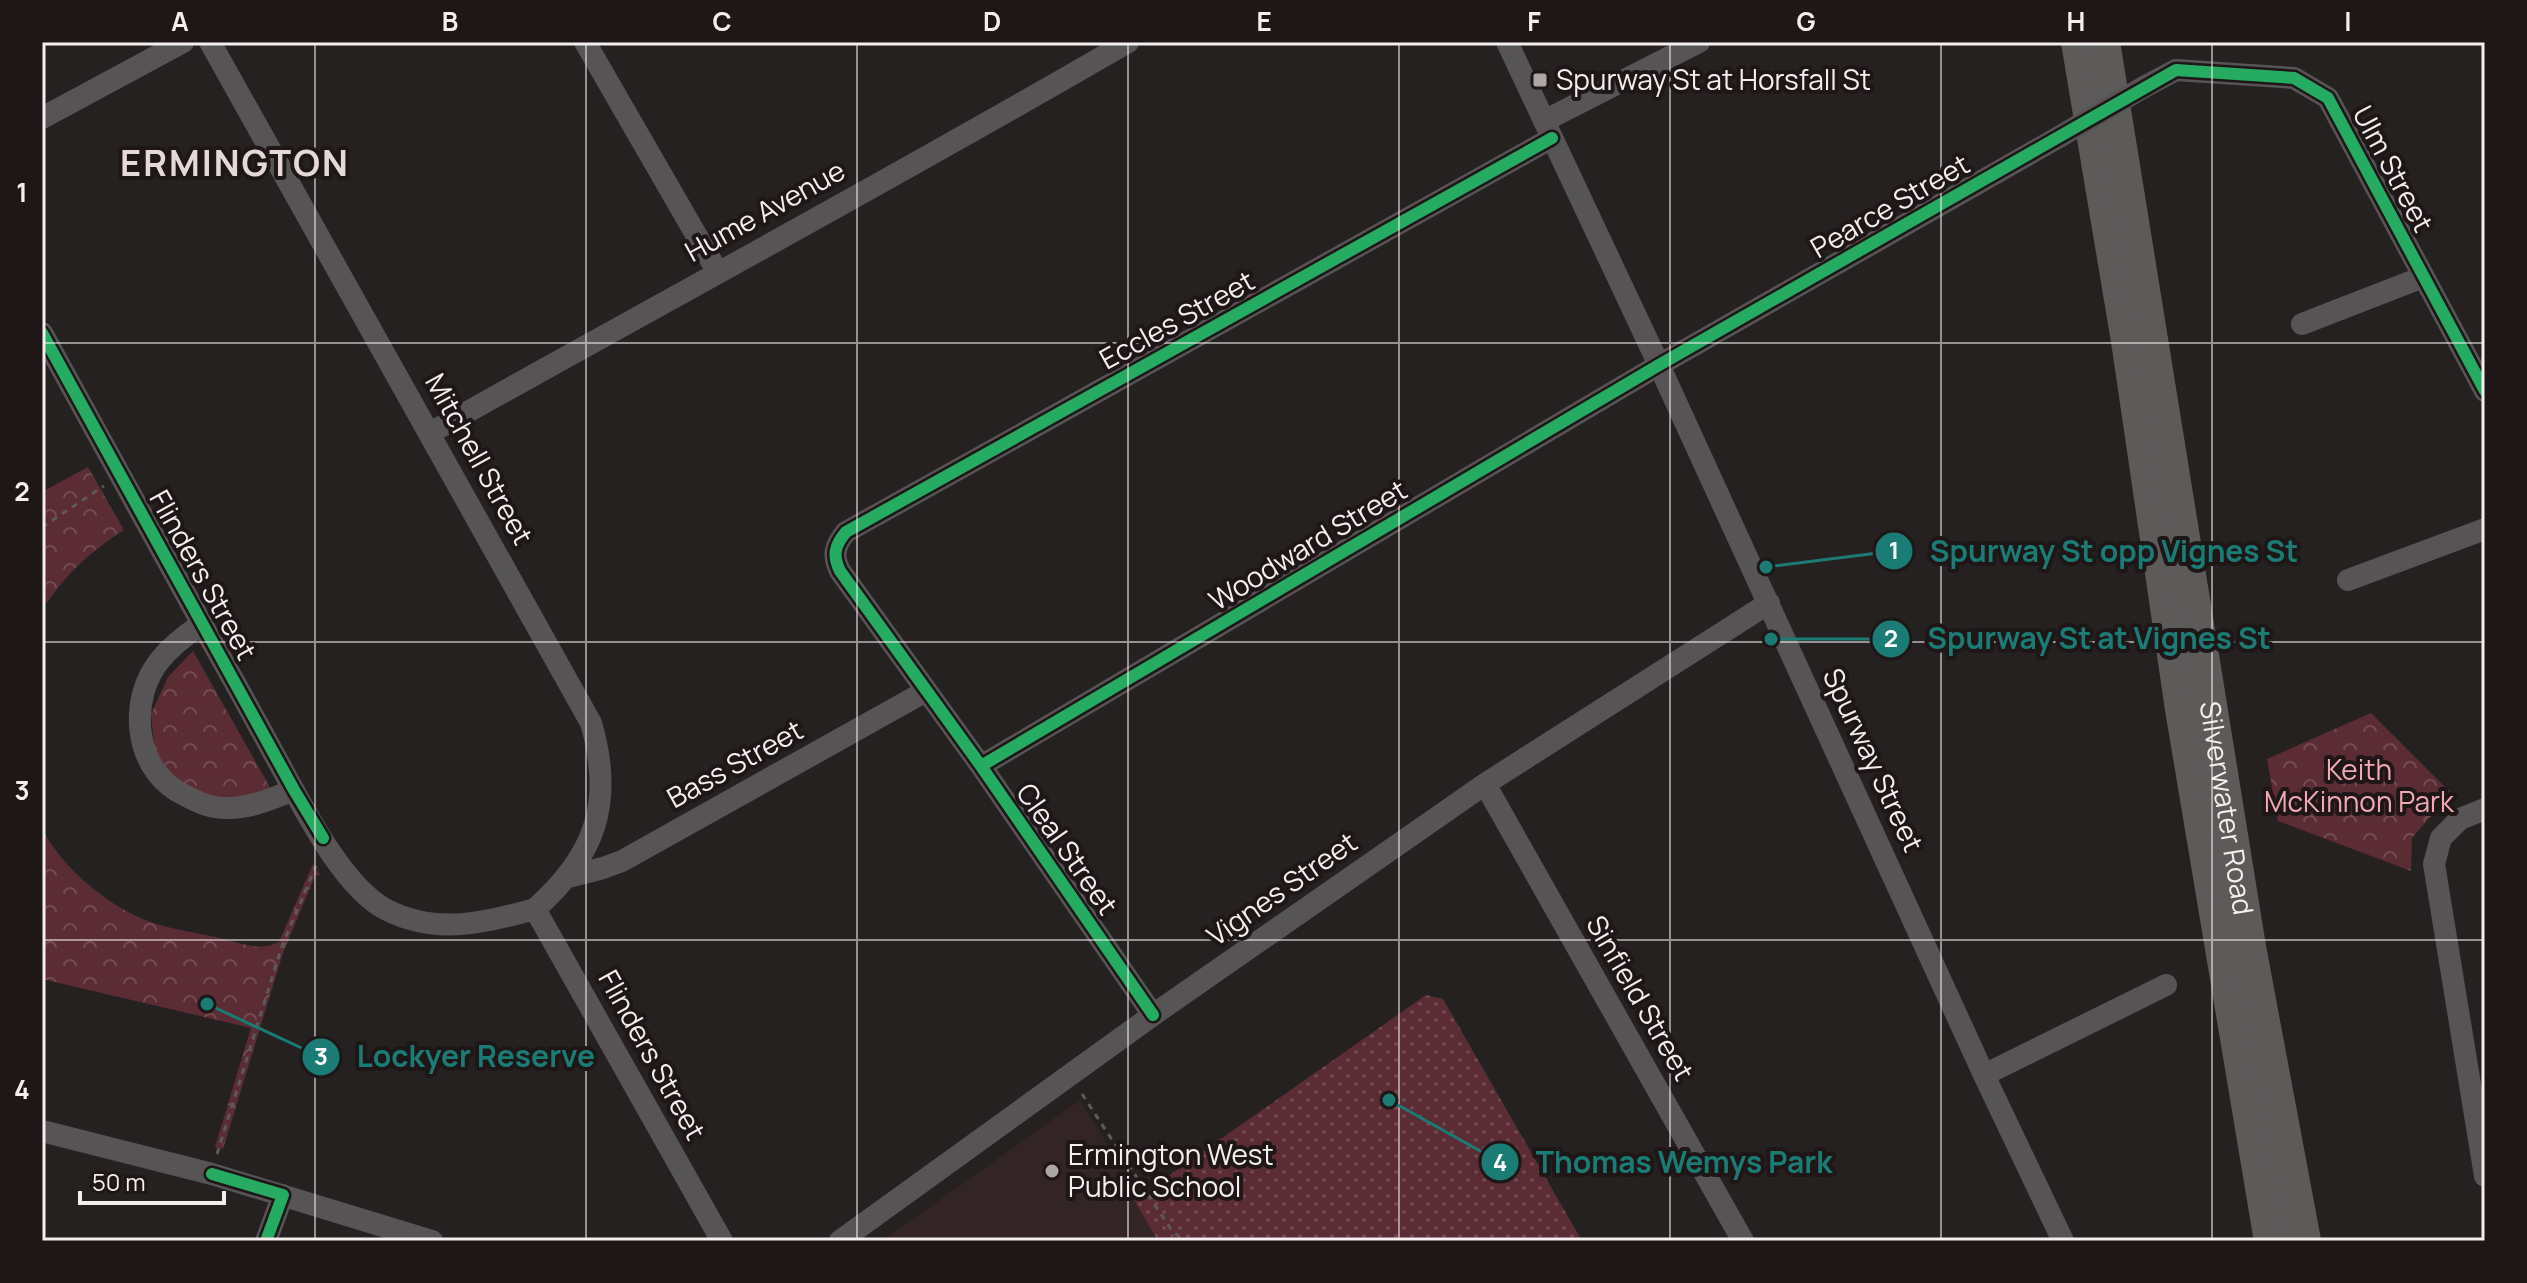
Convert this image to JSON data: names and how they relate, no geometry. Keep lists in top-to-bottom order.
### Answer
{
  "streets": {
    "highway": ["Silverwater Road"],
    "street": [
      "Ulm Street",
      "Pearce Street",
      "Hume Avenue",
      "Eccles Street",
      "Mitchell Street",
      "Woodward Street",
      "Flinders Street",
      "Spurway Street",
      "Bass Street",
      "Cleal Street",
      "Vignes Street",
      "Sinfield Street"
    ]
  },
  "crossings": [
    ["Ulm Street", "Pearce Street"],
    ["Pearce Street", "Woodward Street"],
    ["Pearce Street", "Spurway Street"],
    ["Hume Avenue", "Mitchell Street"],
    ["Eccles Street", "Spurway Street"],
    ["Eccles Street", "Cleal Street"],
    ["Mitchell Street", "Flinders Street"],
    ["Mitchell Street", "Bass Street"],
    ["Woodward Street", "Spurway Street"],
    ["Woodward Street", "Cleal Street"],
    ["Spurway Street", "Vignes Street"],
    ["Bass Street", "Cleal Street"],
    ["Cleal Street", "Vignes Street"],
    ["Vignes Street", "Sinfield Street"]
  ],
  "districts": ["ERMINGTON"],
  "parks": ["Keith McKinnon Park"],
  "places": {
    "transit": ["Spurway St at Horsfall St"],
    "other": [
      "Spurway St opp Vignes St",
      "Spurway St at Vignes St",
      "Lockyer Reserve",
      "Thomas Wemys Park",
      "Ermington West Public School"
    ]
  },
  "scale_bar": "50 m",
  "grid": {
    "columns": [
      "A",
      "B",
      "C",
      "D",
      "E",
      "F",
      "G",
      "H",
      "I"
    ],
    "rows": [
      "1",
      "2",
      "3",
      "4"
    ]
  }
}
